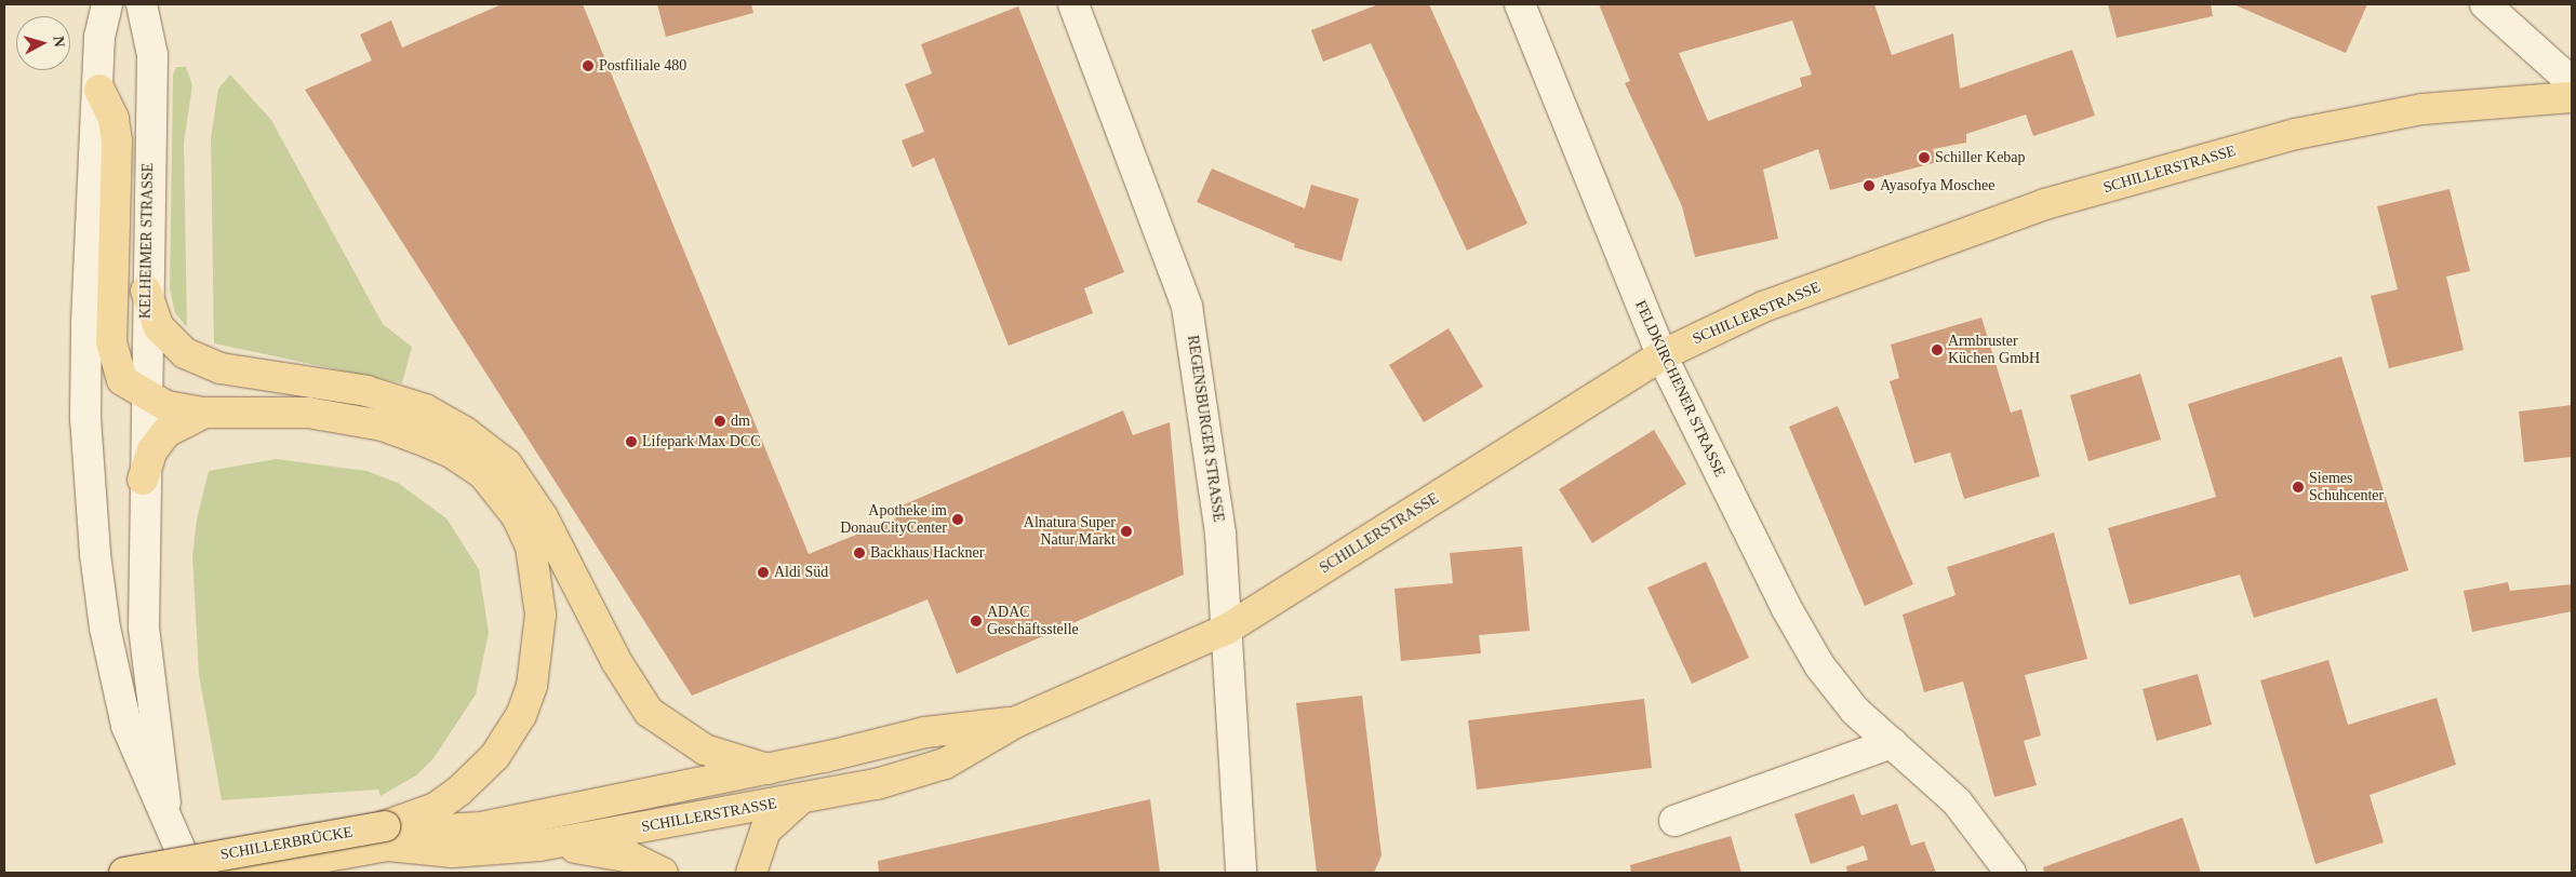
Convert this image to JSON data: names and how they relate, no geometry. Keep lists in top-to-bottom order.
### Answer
{
  "streets": {
    "main road": ["SCHILLERSTRASSE", "SCHILLERBRÜCKE"],
    "street": ["KELHEIMER STRASSE", "FELDKIRCHENER STRASSE", "REGENSBURGER STRASSE"]
  },
  "crossings": [
    ["SCHILLERSTRASSE", "FELDKIRCHENER STRASSE"],
    ["SCHILLERSTRASSE", "REGENSBURGER STRASSE"],
    ["SCHILLERSTRASSE", "SCHILLERBRÜCKE"]
  ],
  "places": [
    "Postfiliale 480",
    "Schiller Kebap",
    "Ayasofya Moschee",
    "Armbruster Küchen GmbH",
    "dm",
    "Lifepark Max DCC",
    "Siemes Schuhcenter",
    "Apotheke im DonauCityCenter",
    "Alnatura Super Natur Markt",
    "Backhaus Hackner",
    "Aldi Süd",
    "ADAC Geschäftsstelle"
  ],
  "north": "right"
}
